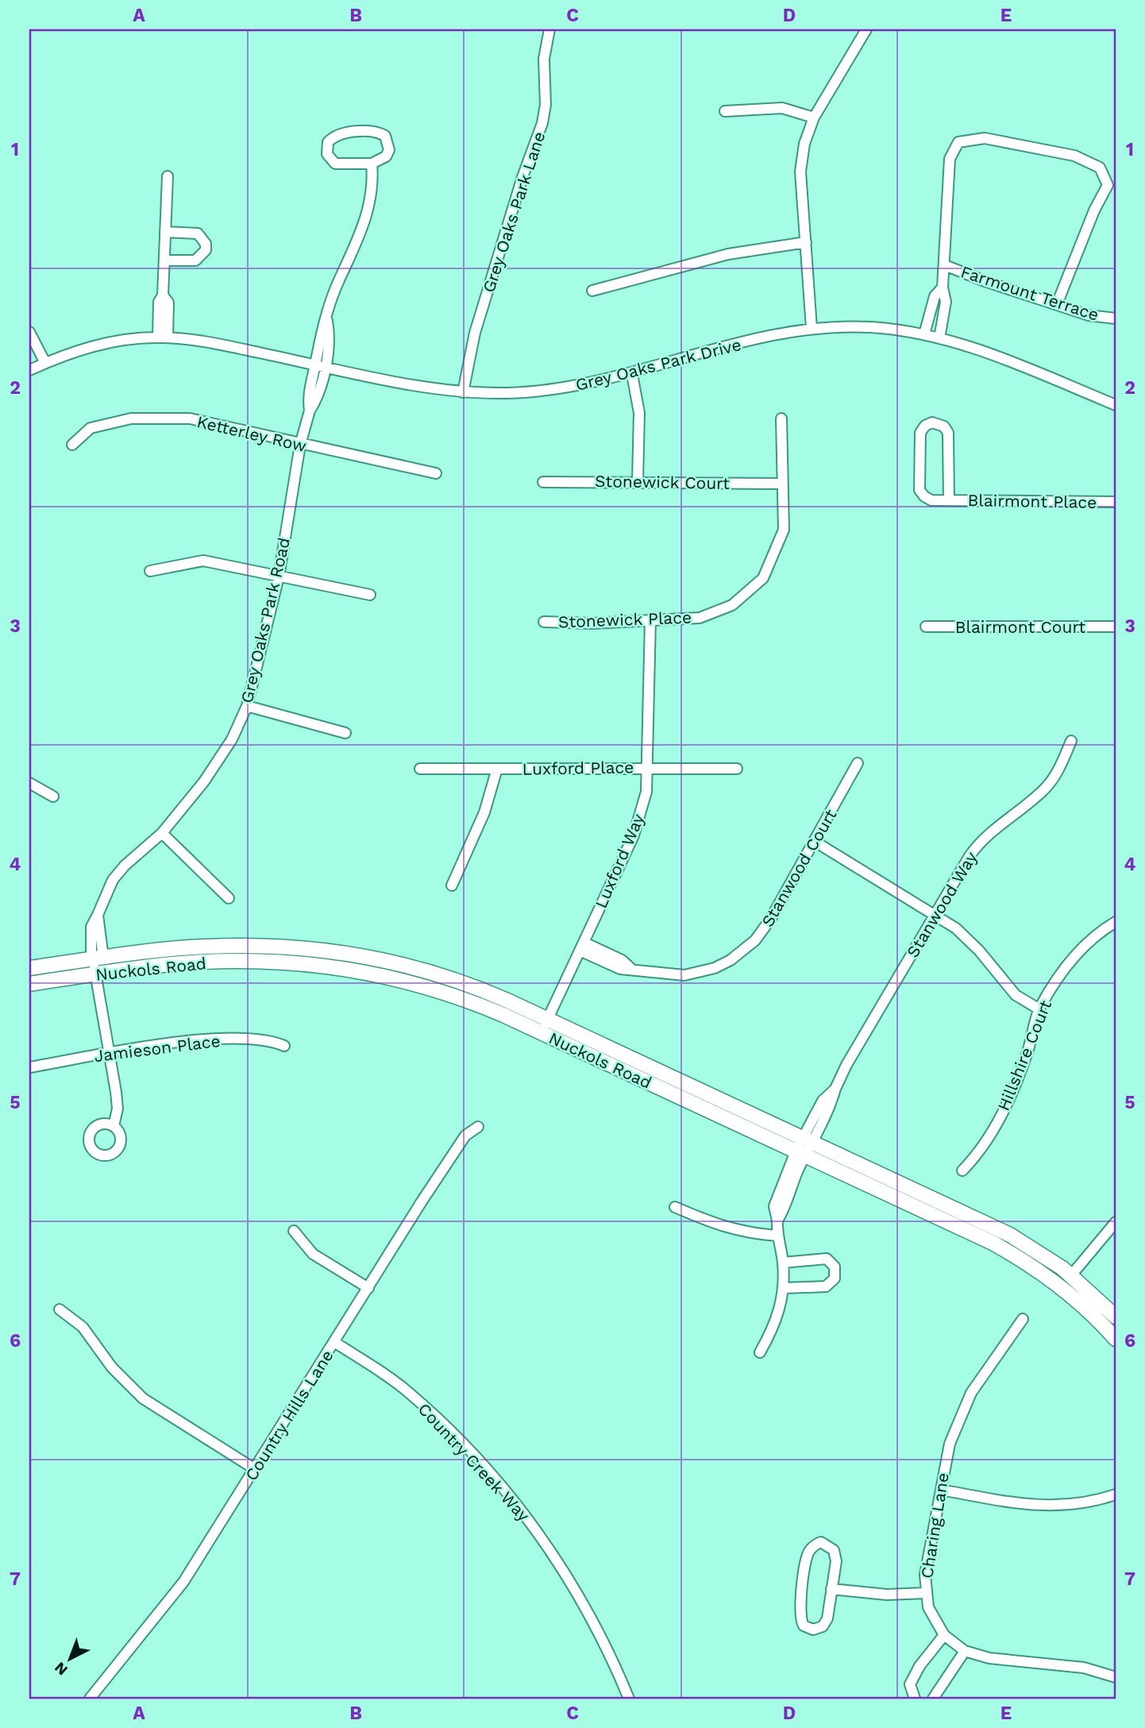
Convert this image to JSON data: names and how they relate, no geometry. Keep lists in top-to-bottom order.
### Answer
{
  "streets": {
    "main road": ["Nuckols Road"],
    "street": [
      "Grey Oaks Park Lane",
      "Farmount Terrace",
      "Grey Oaks Park Drive",
      "Ketterley Row",
      "Stonewick Court",
      "Blairmont Place",
      "Stonewick Place",
      "Grey Oaks Park Road",
      "Blairmont Court",
      "Luxford Place",
      "Luxford Way",
      "Stanwood Court",
      "Stanwood Way",
      "Jamieson Place",
      "Hillshire Court",
      "Country Hills Lane",
      "Country Creek Way",
      "Charing Lane"
    ]
  },
  "crossings": [
    ["Grey Oaks Park Lane", "Grey Oaks Park Drive"],
    ["Grey Oaks Park Drive", "Grey Oaks Park Road"],
    ["Ketterley Row", "Grey Oaks Park Road"],
    ["Stonewick Court", "Stonewick Place"],
    ["Stonewick Place", "Luxford Way"],
    ["Grey Oaks Park Road", "Nuckols Road"],
    ["Grey Oaks Park Road", "Jamieson Place"],
    ["Luxford Place", "Luxford Way"],
    ["Luxford Way", "Stanwood Court"],
    ["Luxford Way", "Nuckols Road"],
    ["Stanwood Way", "Nuckols Road"],
    ["Country Hills Lane", "Country Creek Way"]
  ],
  "north": "bottom left",
  "grid": {
    "columns": [
      "A",
      "B",
      "C",
      "D",
      "E"
    ],
    "rows": [
      "1",
      "2",
      "3",
      "4",
      "5",
      "6",
      "7"
    ]
  }
}
